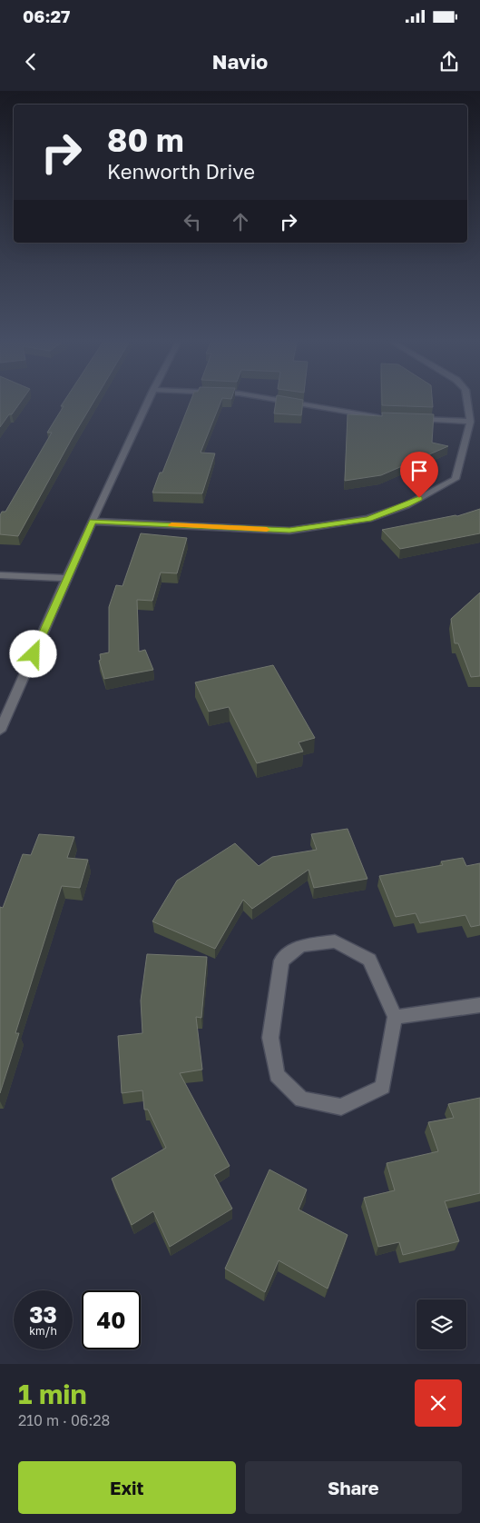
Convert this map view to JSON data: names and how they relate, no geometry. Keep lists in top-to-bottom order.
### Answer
{
  "page": {
    "status": "06:27",
    "header": "Navio",
    "turn": ["80 m", "Kenworth Drive"],
    "speed": "33 km/h",
    "limit": "40",
    "heading": ["1 min", "210 m · 06:28"],
    "buttons": ["Exit", "Share"]
  }
}
